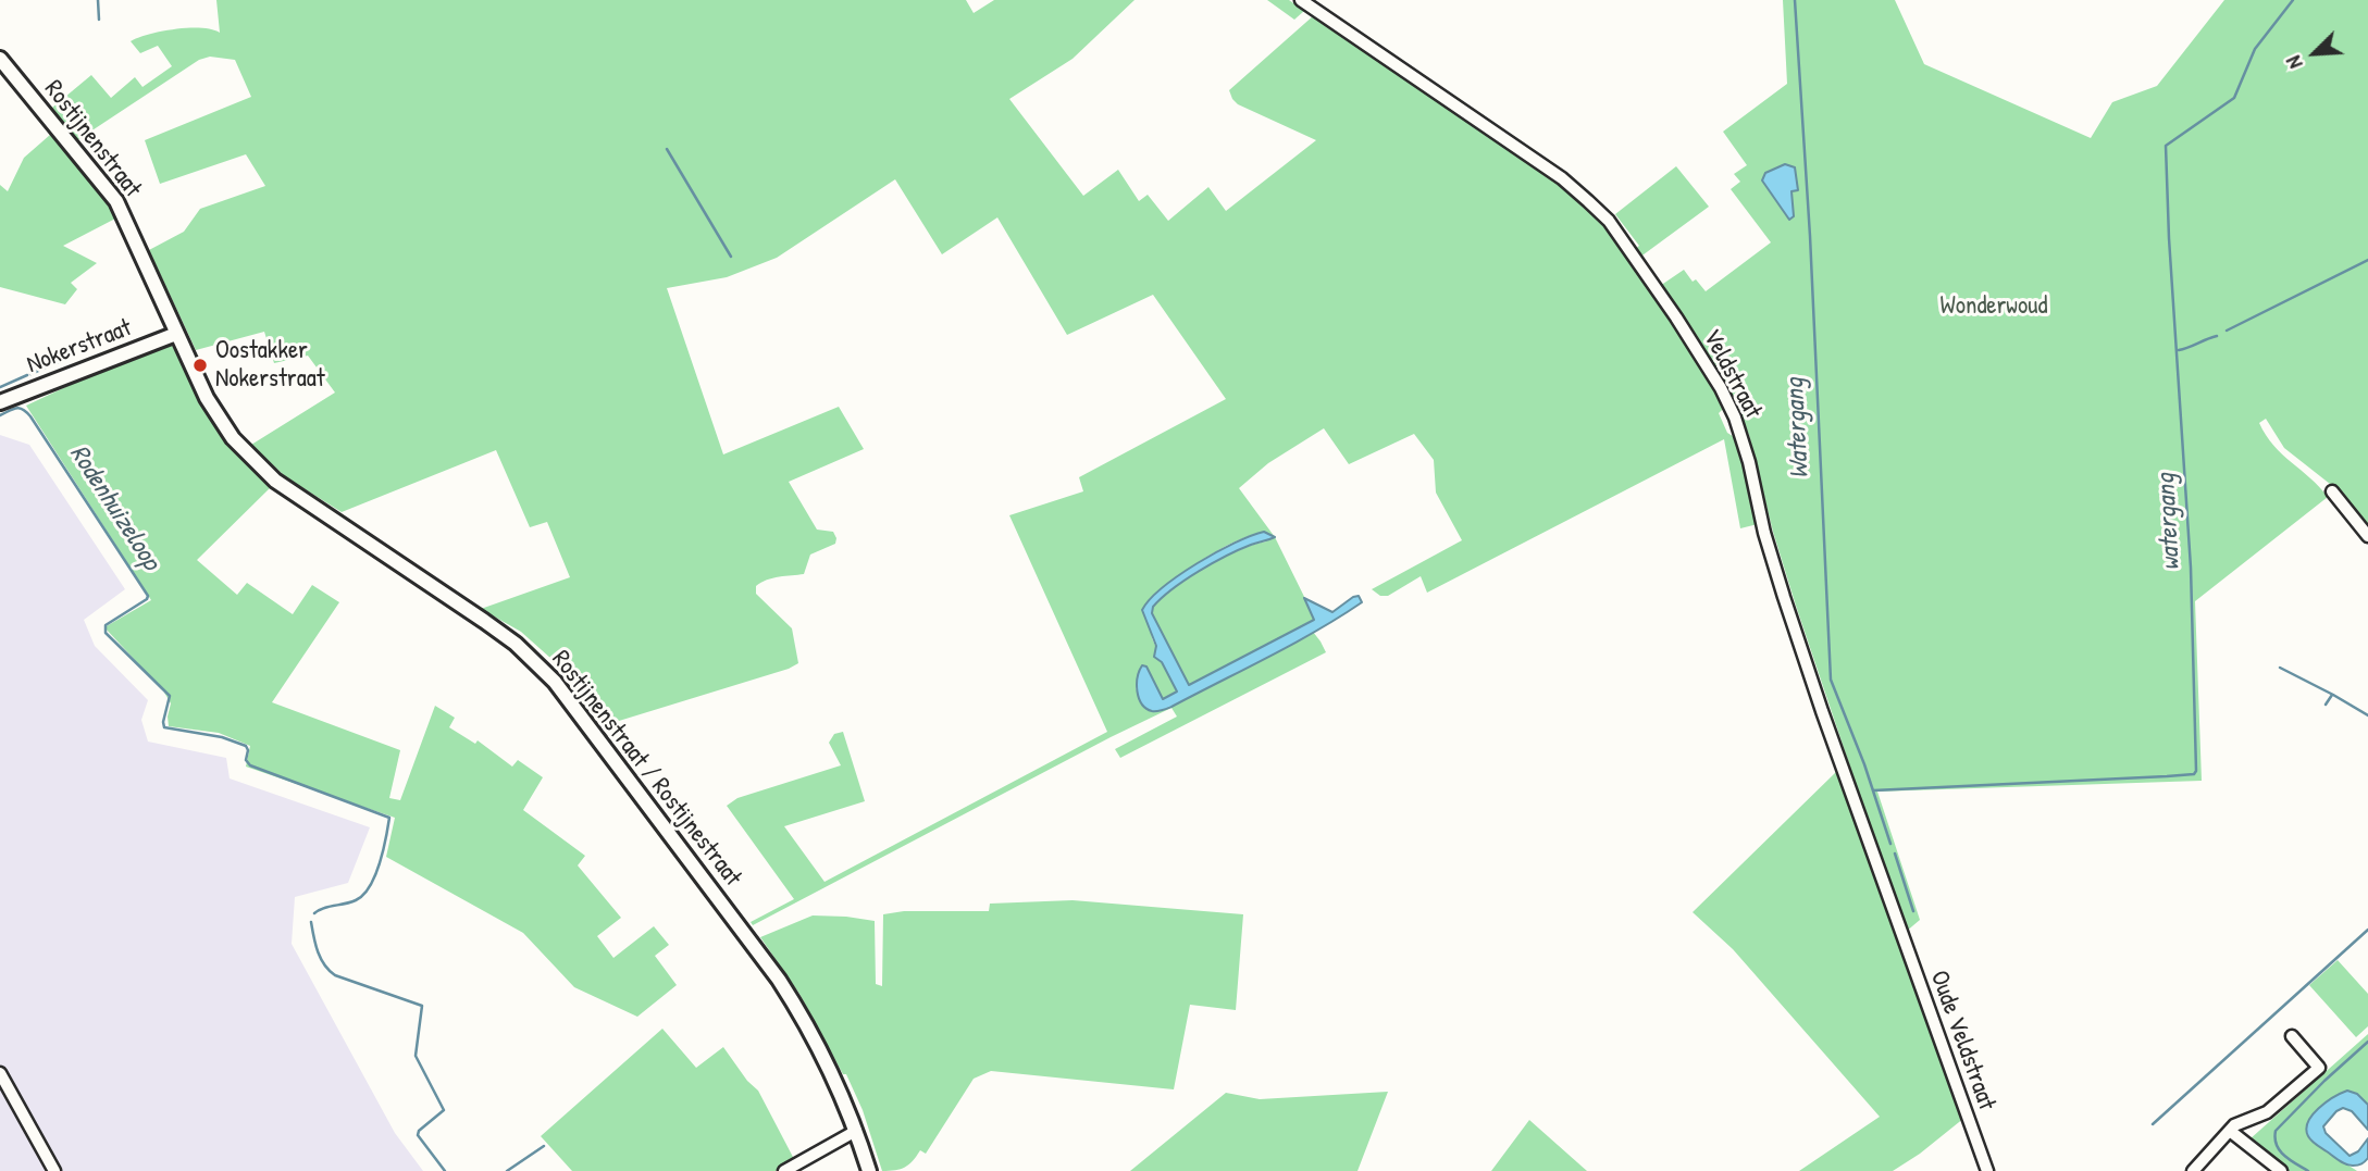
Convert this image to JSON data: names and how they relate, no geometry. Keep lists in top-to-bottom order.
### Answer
{
  "streets": {
    "street": [
      "Rostijnenstraat",
      "Nokerstraat",
      "Veldstraat",
      "Rostijnenstraat / Rostijnestraat",
      "Oude Veldstraat"
    ]
  },
  "crossings": [
    ["Rostijnenstraat", "Rostijnenstraat / Rostijnestraat"],
    ["Nokerstraat", "Rostijnenstraat / Rostijnestraat"],
    ["Veldstraat", "Oude Veldstraat"]
  ],
  "water": ["Watergang", "Rodenhuizeloop", "watergang"],
  "parks": ["Wonderwoud"],
  "places": ["Oostakker Nokerstraat"],
  "north": "bottom left"
}
